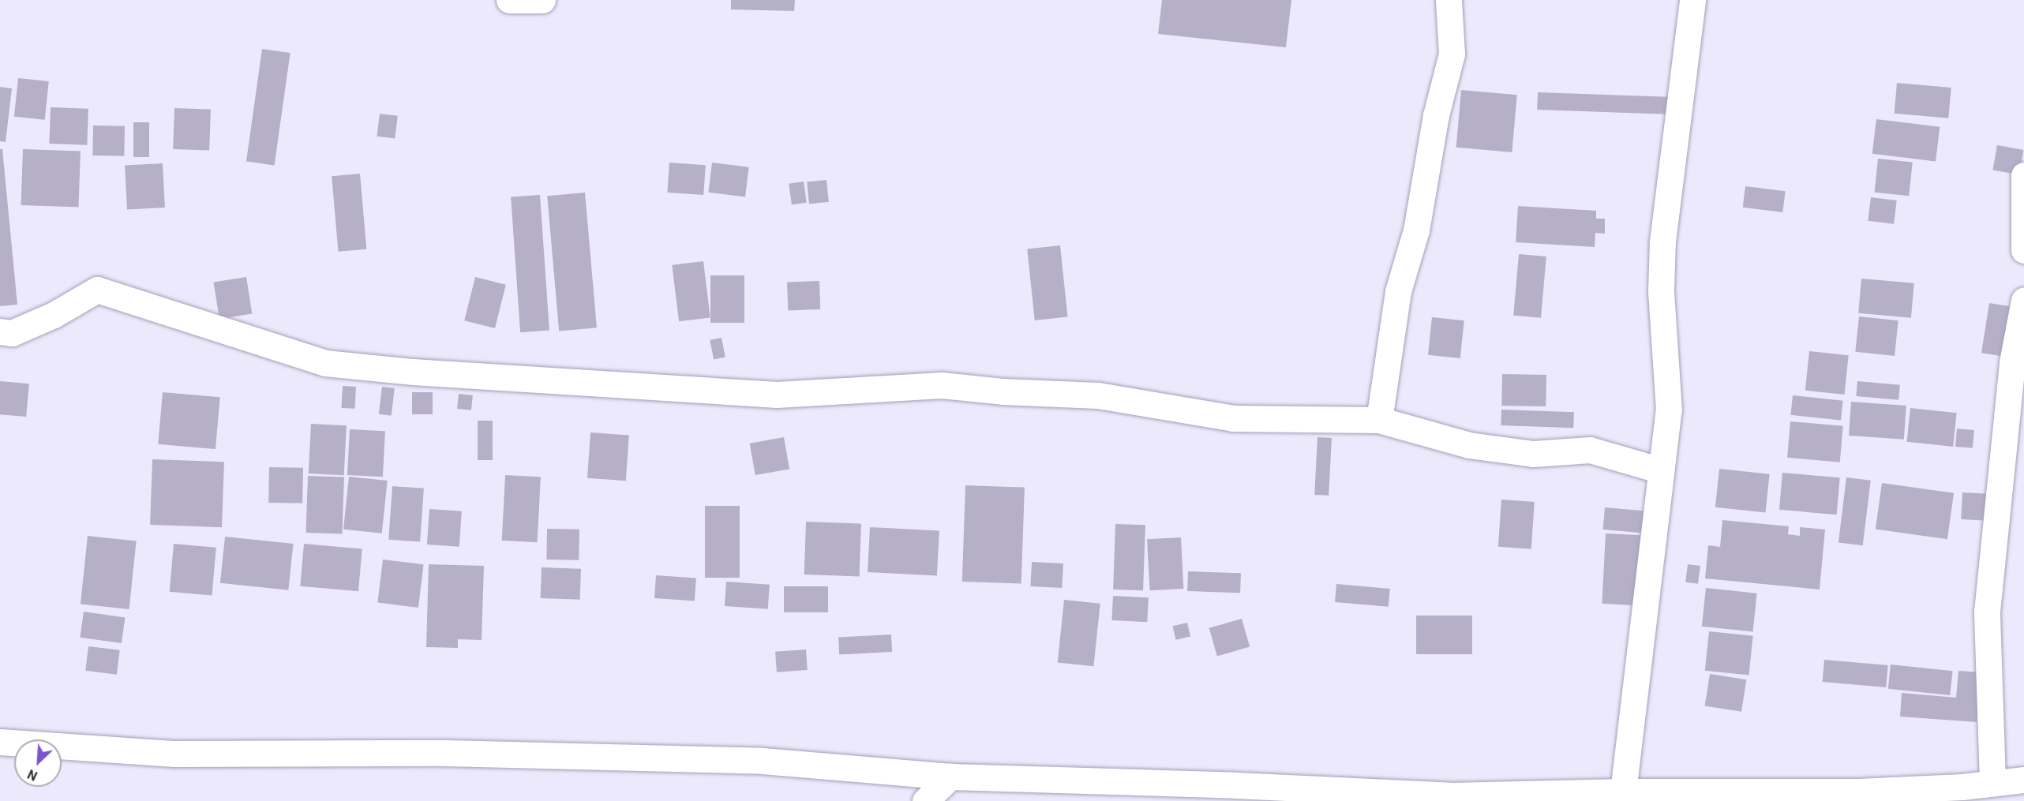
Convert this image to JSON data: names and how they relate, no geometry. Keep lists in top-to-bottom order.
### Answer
{
  "north": "bottom left"
}
